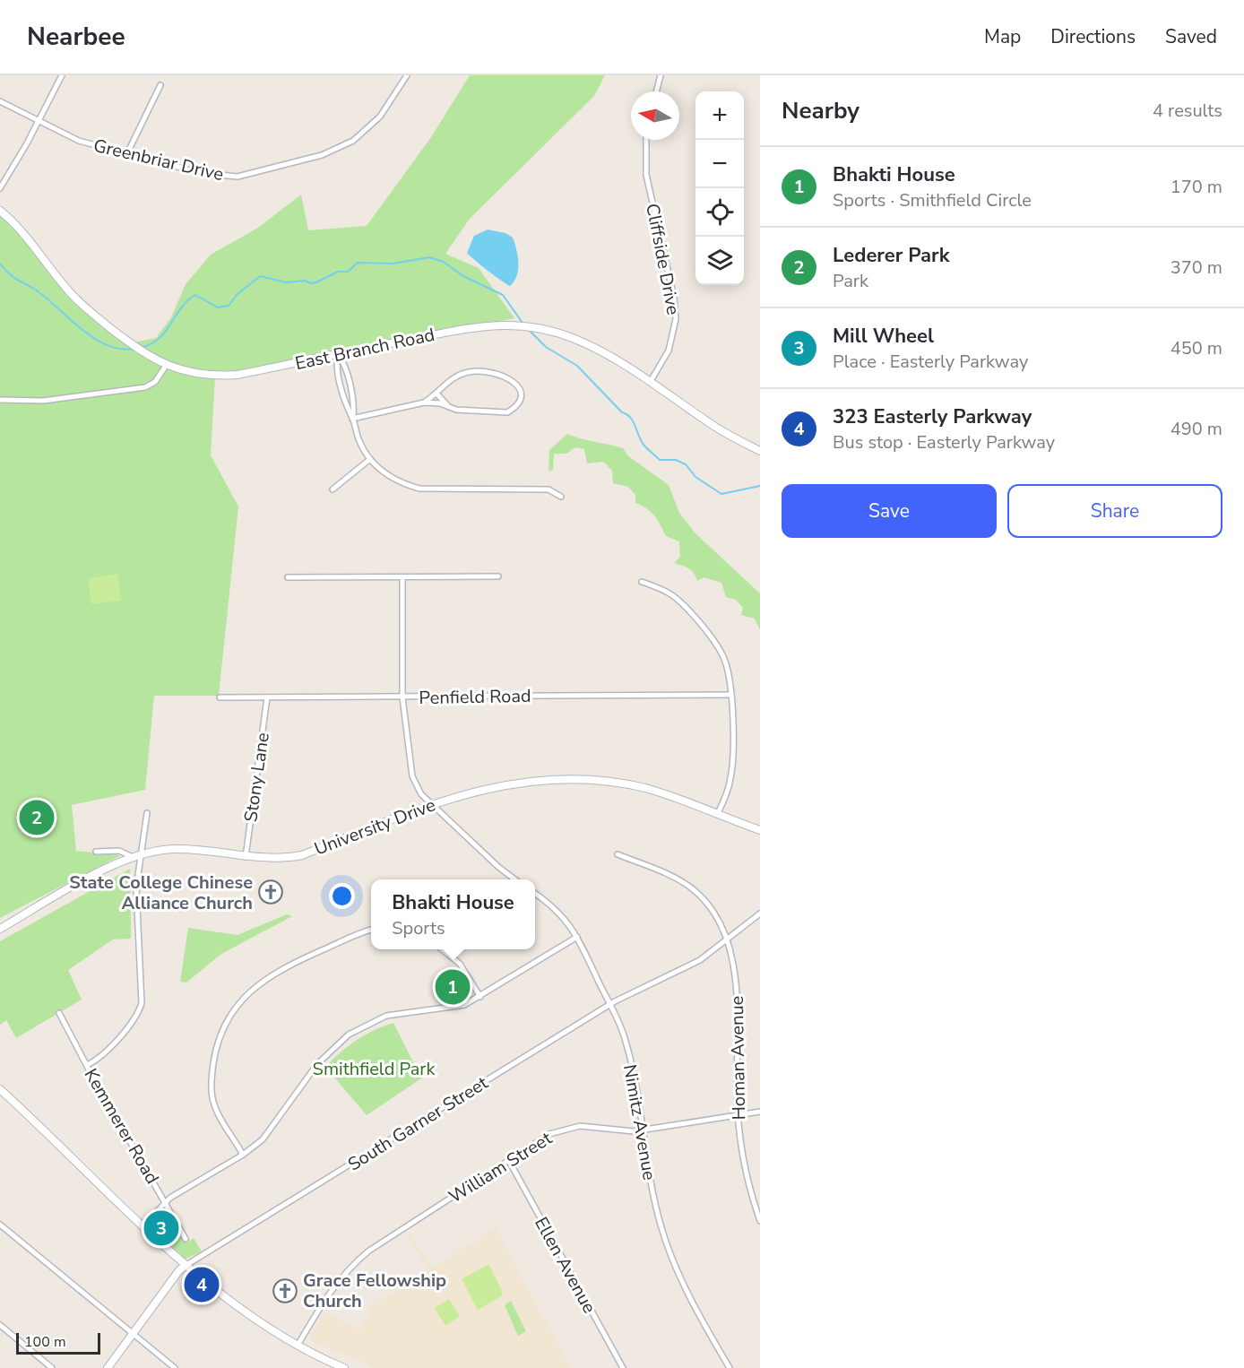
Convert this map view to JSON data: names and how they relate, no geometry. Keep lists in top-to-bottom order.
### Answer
{
  "streets": {
    "main road": ["East Branch Road", "University Drive", "South Garner Street"],
    "street": [
      "Greenbriar Drive",
      "Cliffside Drive",
      "Penfield Road",
      "Stony Lane",
      "Homan Avenue",
      "Nimitz Avenue",
      "Kemmerer Road",
      "William Street",
      "Ellen Avenue"
    ]
  },
  "crossings": [
    ["Cliffside Drive", "East Branch Road"],
    ["Penfield Road", "Stony Lane"],
    ["Stony Lane", "University Drive"],
    ["Homan Avenue", "South Garner Street"],
    ["Homan Avenue", "William Street"],
    ["Nimitz Avenue", "South Garner Street"],
    ["Nimitz Avenue", "William Street"],
    ["William Street", "Ellen Avenue"]
  ],
  "parks": ["Smithfield Park"],
  "places": {
    "church": ["State College Chinese Alliance Church", "Grace Fellowship Church"]
  },
  "scale_bar": "100 m",
  "north": "left",
  "page": {
    "header": "Nearbee",
    "nav": ["Map", "Directions", "Saved"],
    "heading": ["Nearby", "4 results"],
    "map_buttons": ["+", "−"],
    "list": [
      {
        "mark": "1",
        "name": "Bhakti House",
        "note": "Sports · Smithfield Circle",
        "value": "170 m"
      },
      {
        "mark": "2",
        "name": "Lederer Park",
        "note": "Park",
        "value": "370 m"
      },
      {
        "mark": "3",
        "name": "Mill Wheel",
        "note": "Place · Easterly Parkway",
        "value": "450 m"
      },
      {
        "mark": "4",
        "name": "323 Easterly Parkway",
        "note": "Bus stop · Easterly Parkway",
        "value": "490 m"
      }
    ],
    "buttons": ["Save", "Share"],
    "pins": [
      "2",
      "1",
      "3",
      "4"
    ],
    "popup": ["Bhakti House", "Sports"],
    "scale": "100 m"
  }
}
